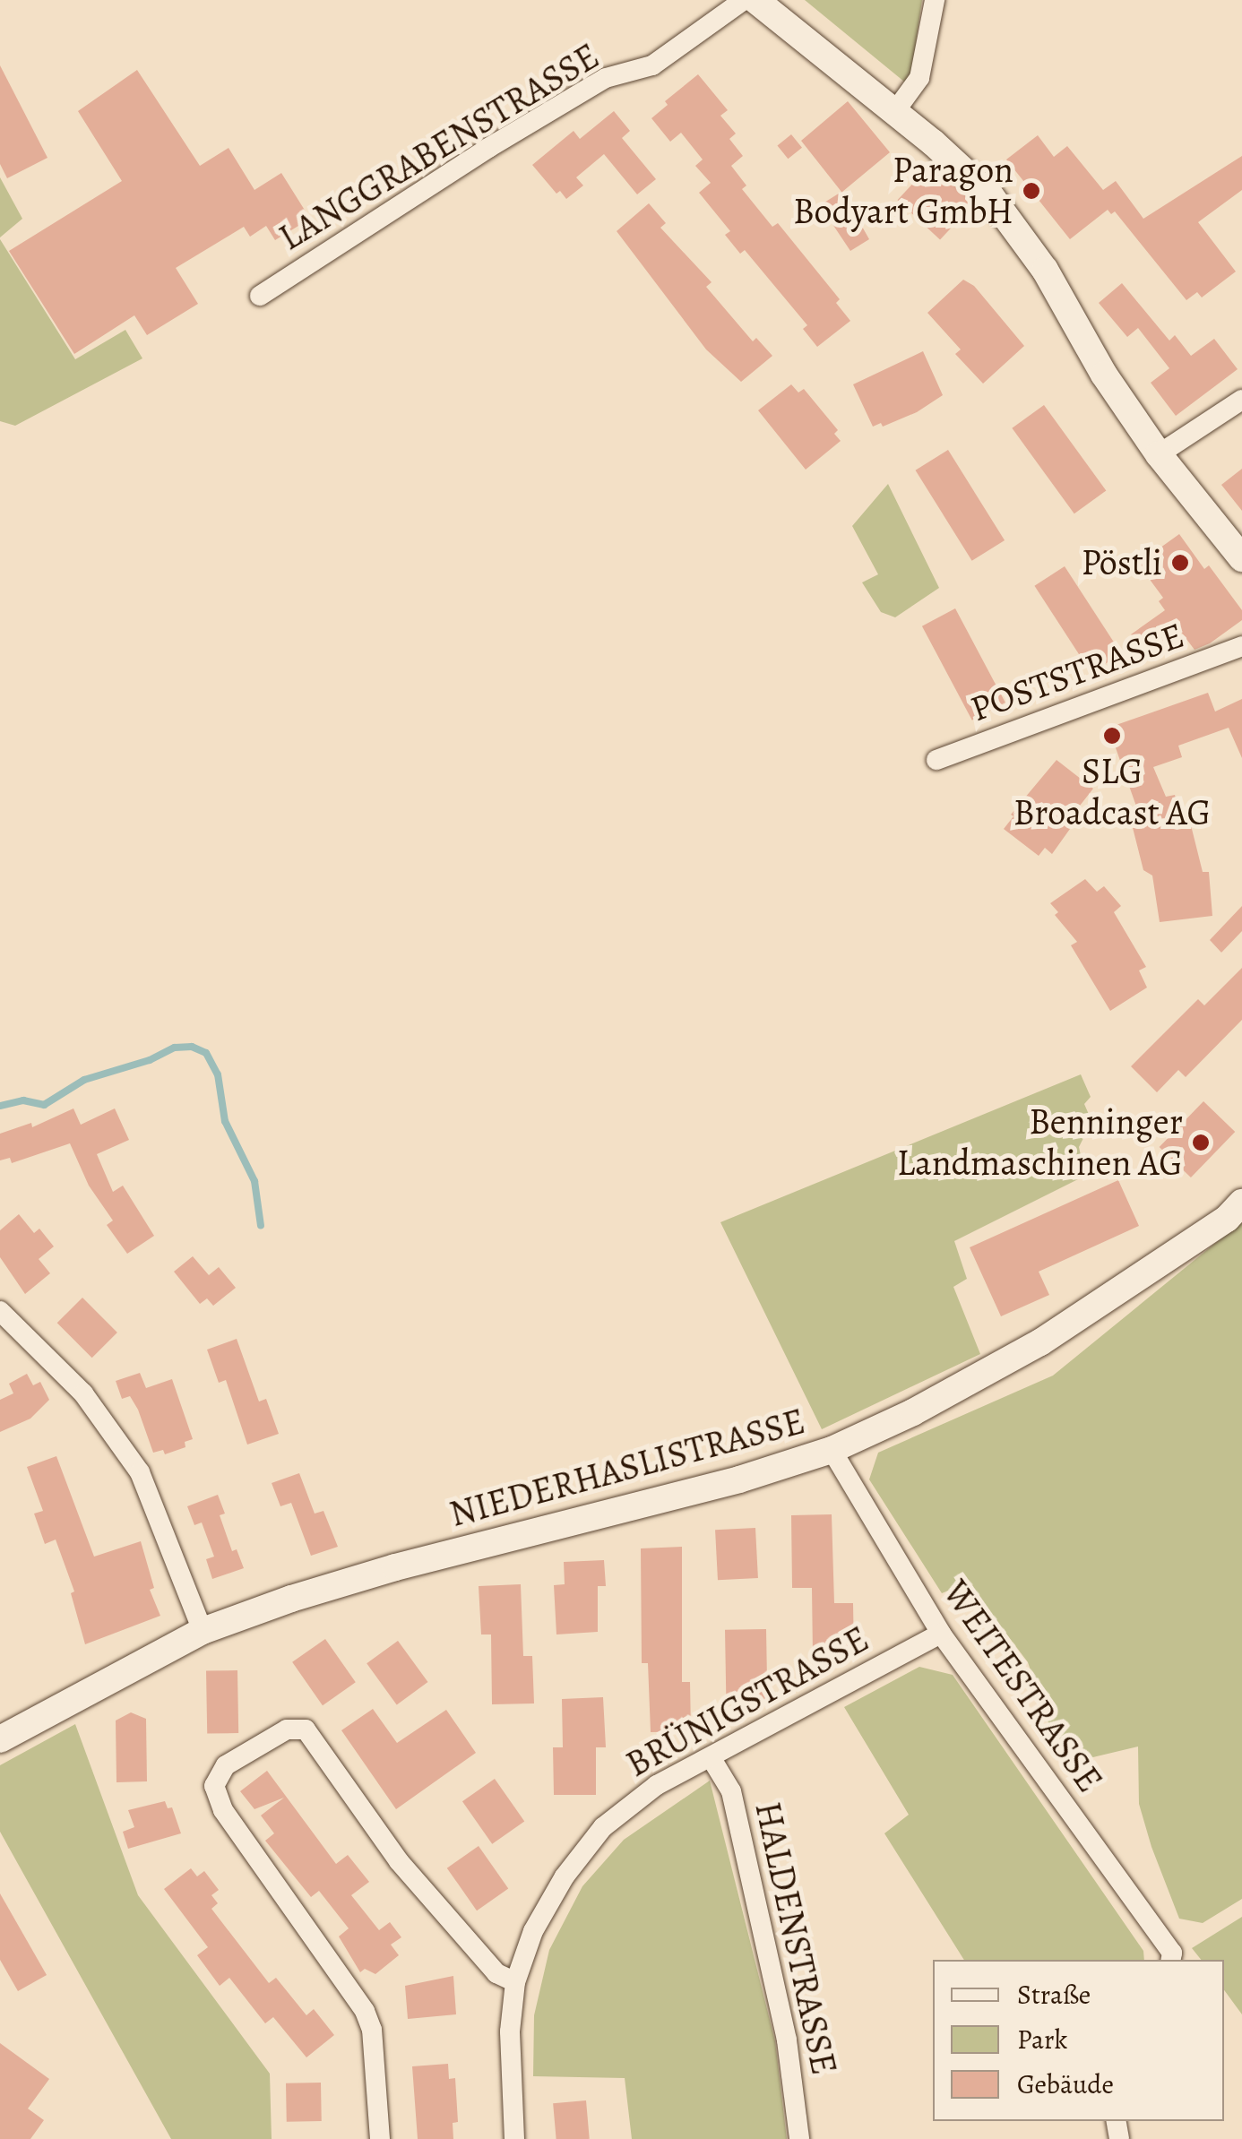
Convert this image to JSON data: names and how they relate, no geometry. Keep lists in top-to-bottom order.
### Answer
{
  "streets": {
    "street": [
      "LANGGRABENSTRASSE",
      "POSTSTRASSE",
      "NIEDERHASLISTRASSE",
      "WEITESTRASSE",
      "BRÜNIGSTRASSE",
      "HALDENSTRASSE"
    ]
  },
  "crossings": [
    ["NIEDERHASLISTRASSE", "WEITESTRASSE"],
    ["WEITESTRASSE", "BRÜNIGSTRASSE"],
    ["BRÜNIGSTRASSE", "HALDENSTRASSE"]
  ],
  "places": [
    "Paragon Bodyart GmbH",
    "Pöstli",
    "SLG Broadcast AG",
    "Benninger Landmaschinen AG"
  ],
  "legend": ["Straße", "Park", "Gebäude"]
}
